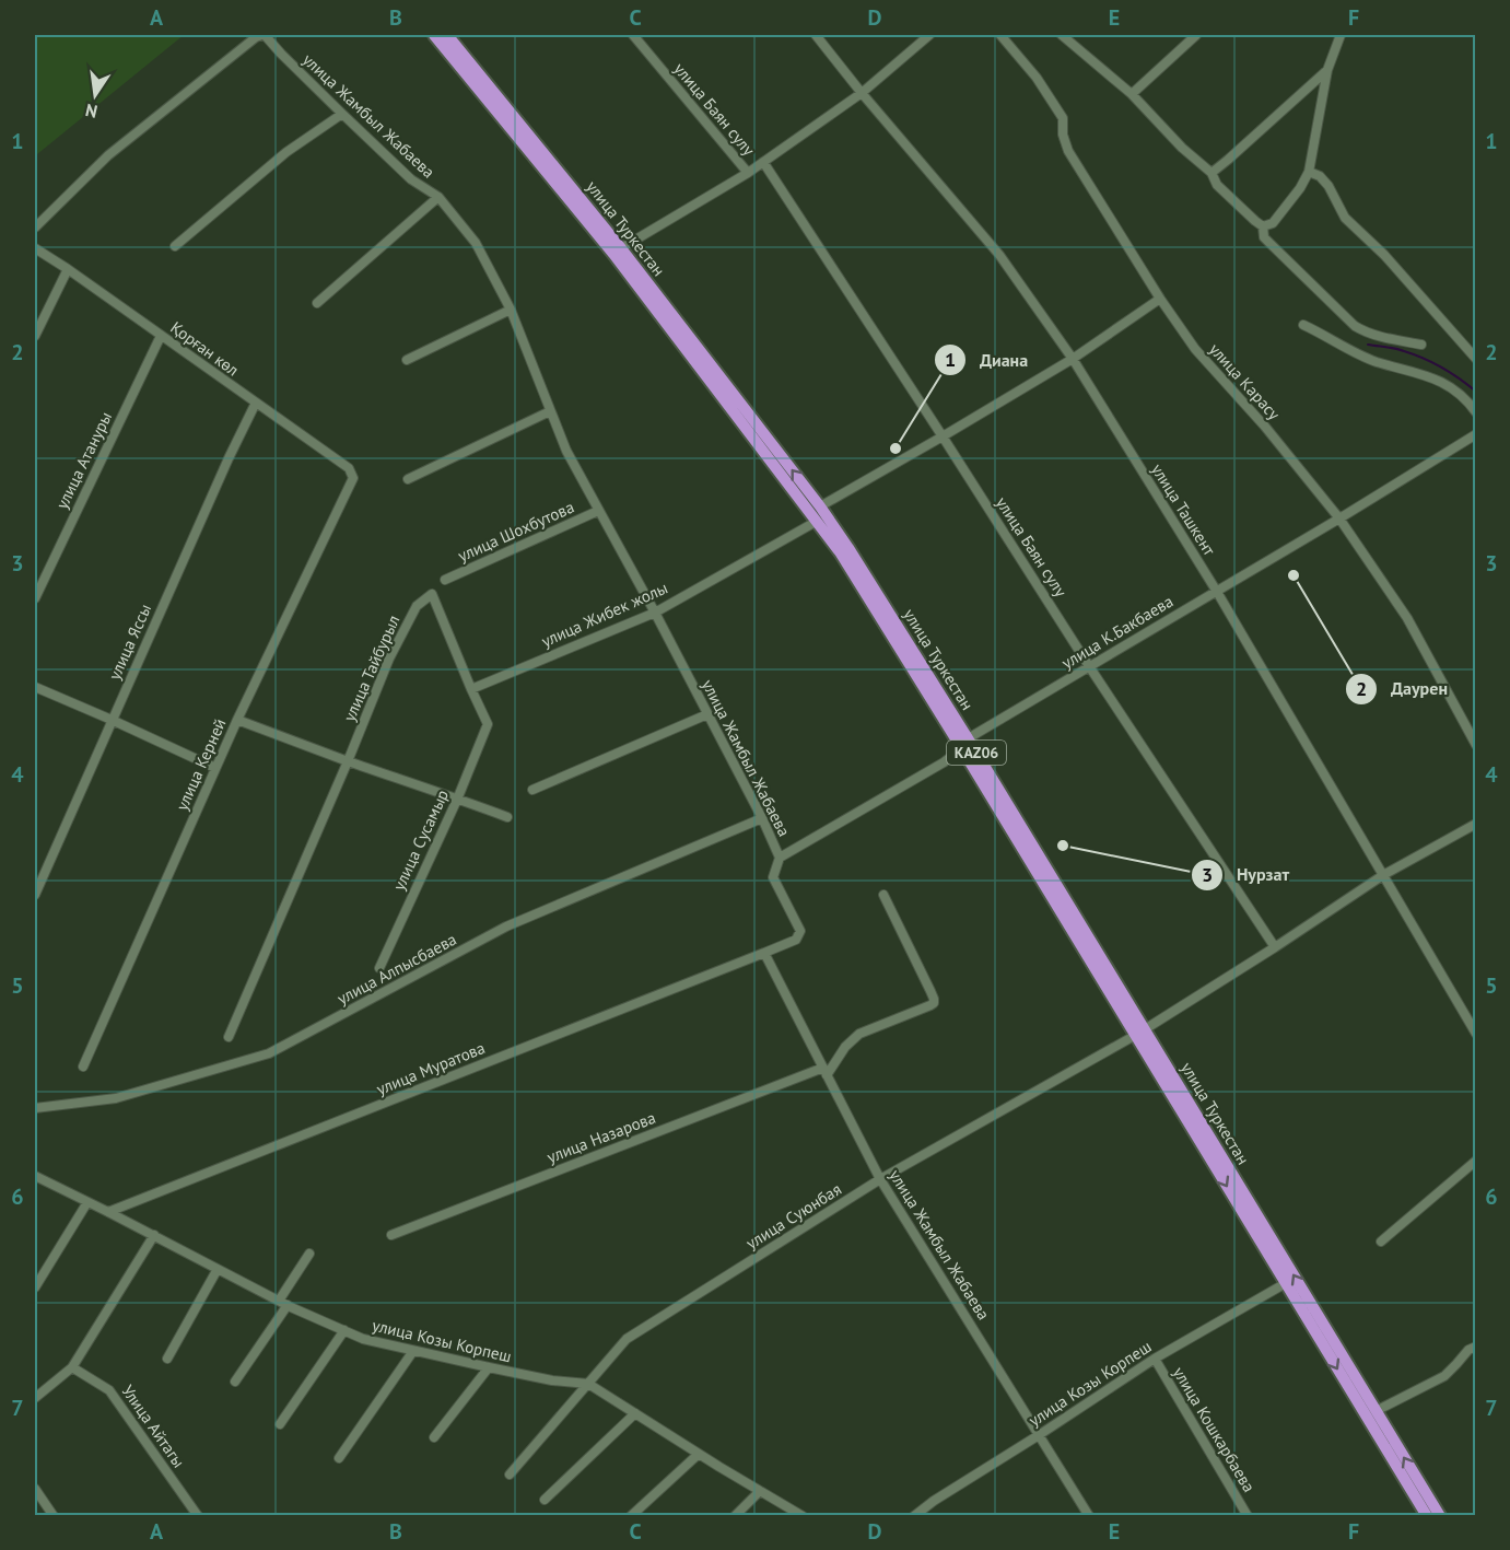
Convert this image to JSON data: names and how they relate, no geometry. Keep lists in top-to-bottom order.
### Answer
{
  "streets": {
    "highway": ["улица Туркестан", "KАZ06"],
    "street": [
      "улица Баян сулу",
      "улица Жамбыл Жабаева",
      "Қорған көл",
      "улица Карасу",
      "улица Атануры",
      "улица Ташкент",
      "улица Шохбутова",
      "улица Жибек жолы",
      "улица К.Бакбаева",
      "улица Яссы",
      "улица Тайбурыл",
      "улица Керней",
      "улица Сусамыр",
      "улица Алпысбаева",
      "улица Муратова",
      "улица Назарова",
      "улица Суюнбая",
      "улица Козы Корпеш",
      "Улица Айтагы",
      "улица Кошкарбаева"
    ]
  },
  "crossings": [
    ["улица Баян сулу", "улица К.Бакбаева"],
    ["улица Баян сулу", "улица Суюнбая"],
    ["улица Жамбыл Жабаева", "улица Шохбутова"],
    ["улица Жамбыл Жабаева", "улица Жибек жолы"],
    ["улица Жамбыл Жабаева", "улица К.Бакбаева"],
    ["улица Жамбыл Жабаева", "улица Алпысбаева"],
    ["улица Жамбыл Жабаева", "улица Муратова"],
    ["улица Жамбыл Жабаева", "улица Назарова"],
    ["улица Жамбыл Жабаева", "улица Суюнбая"],
    ["улица Жамбыл Жабаева", "улица Козы Корпеш"],
    ["улица Туркестан", "улица Жибек жолы"],
    ["улица Туркестан", "улица К.Бакбаева"],
    ["улица Туркестан", "улица Суюнбая"],
    ["улица Туркестан", "улица Козы Корпеш"],
    ["Қорған көл", "улица Атануры"],
    ["Қорған көл", "улица Яссы"],
    ["Қорған көл", "улица Керней"],
    ["улица Карасу", "улица К.Бакбаева"],
    ["улица Ташкент", "улица К.Бакбаева"],
    ["улица Ташкент", "улица Суюнбая"],
    ["улица Жибек жолы", "улица Тайбурыл"],
    ["улица Жибек жолы", "улица Сусамыр"],
    ["улица Тайбурыл", "улица Сусамыр"],
    ["улица Муратова", "улица Козы Корпеш"],
    ["улица Суюнбая", "улица Козы Корпеш"],
    ["улица Козы Корпеш", "улица Кошкарбаева"]
  ],
  "places": ["Диана", "Даурен", "Нурзат"],
  "north": "bottom",
  "grid": {
    "columns": [
      "A",
      "B",
      "C",
      "D",
      "E",
      "F"
    ],
    "rows": [
      "1",
      "2",
      "3",
      "4",
      "5",
      "6",
      "7"
    ]
  }
}
